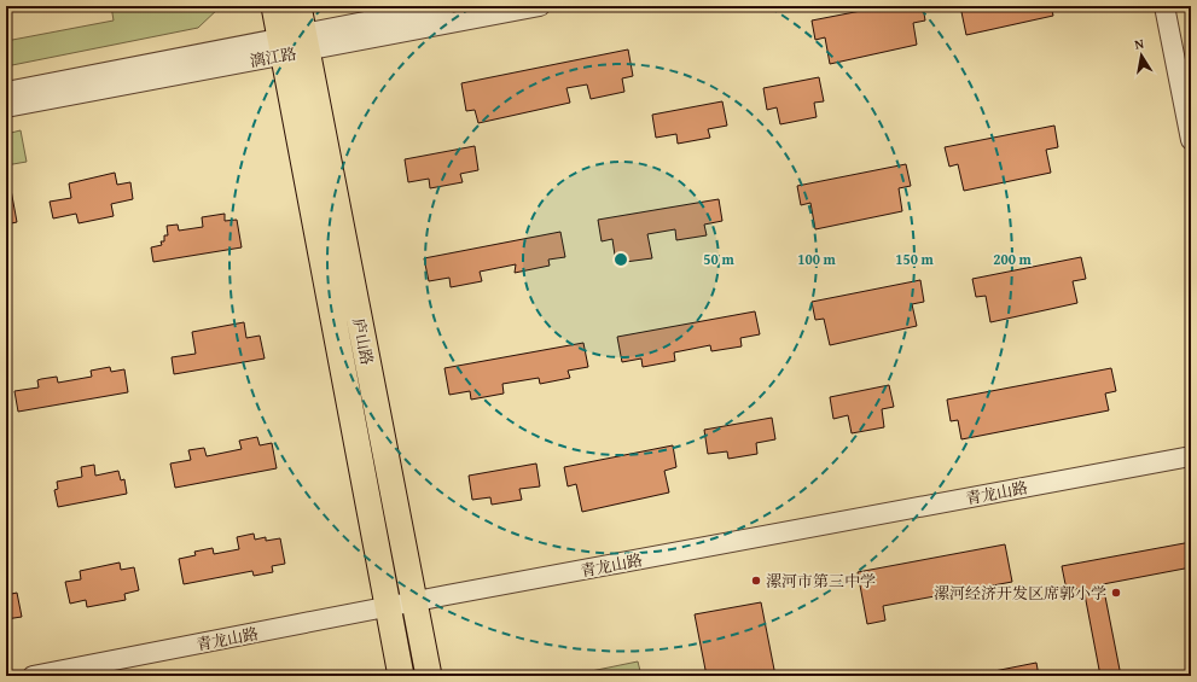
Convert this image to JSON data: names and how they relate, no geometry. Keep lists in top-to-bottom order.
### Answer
{
  "streets": {
    "main road": ["庐山路"],
    "street": ["漓江路", "青龙山路"]
  },
  "crossings": [
    ["漓江路", "庐山路"],
    ["庐山路", "青龙山路"]
  ],
  "places": ["漯河市第三中学", "漯河经济开发区席郭小学"],
  "north": "top",
  "rings": [
    "50 m",
    "100 m",
    "150 m",
    "200 m"
  ]
}
